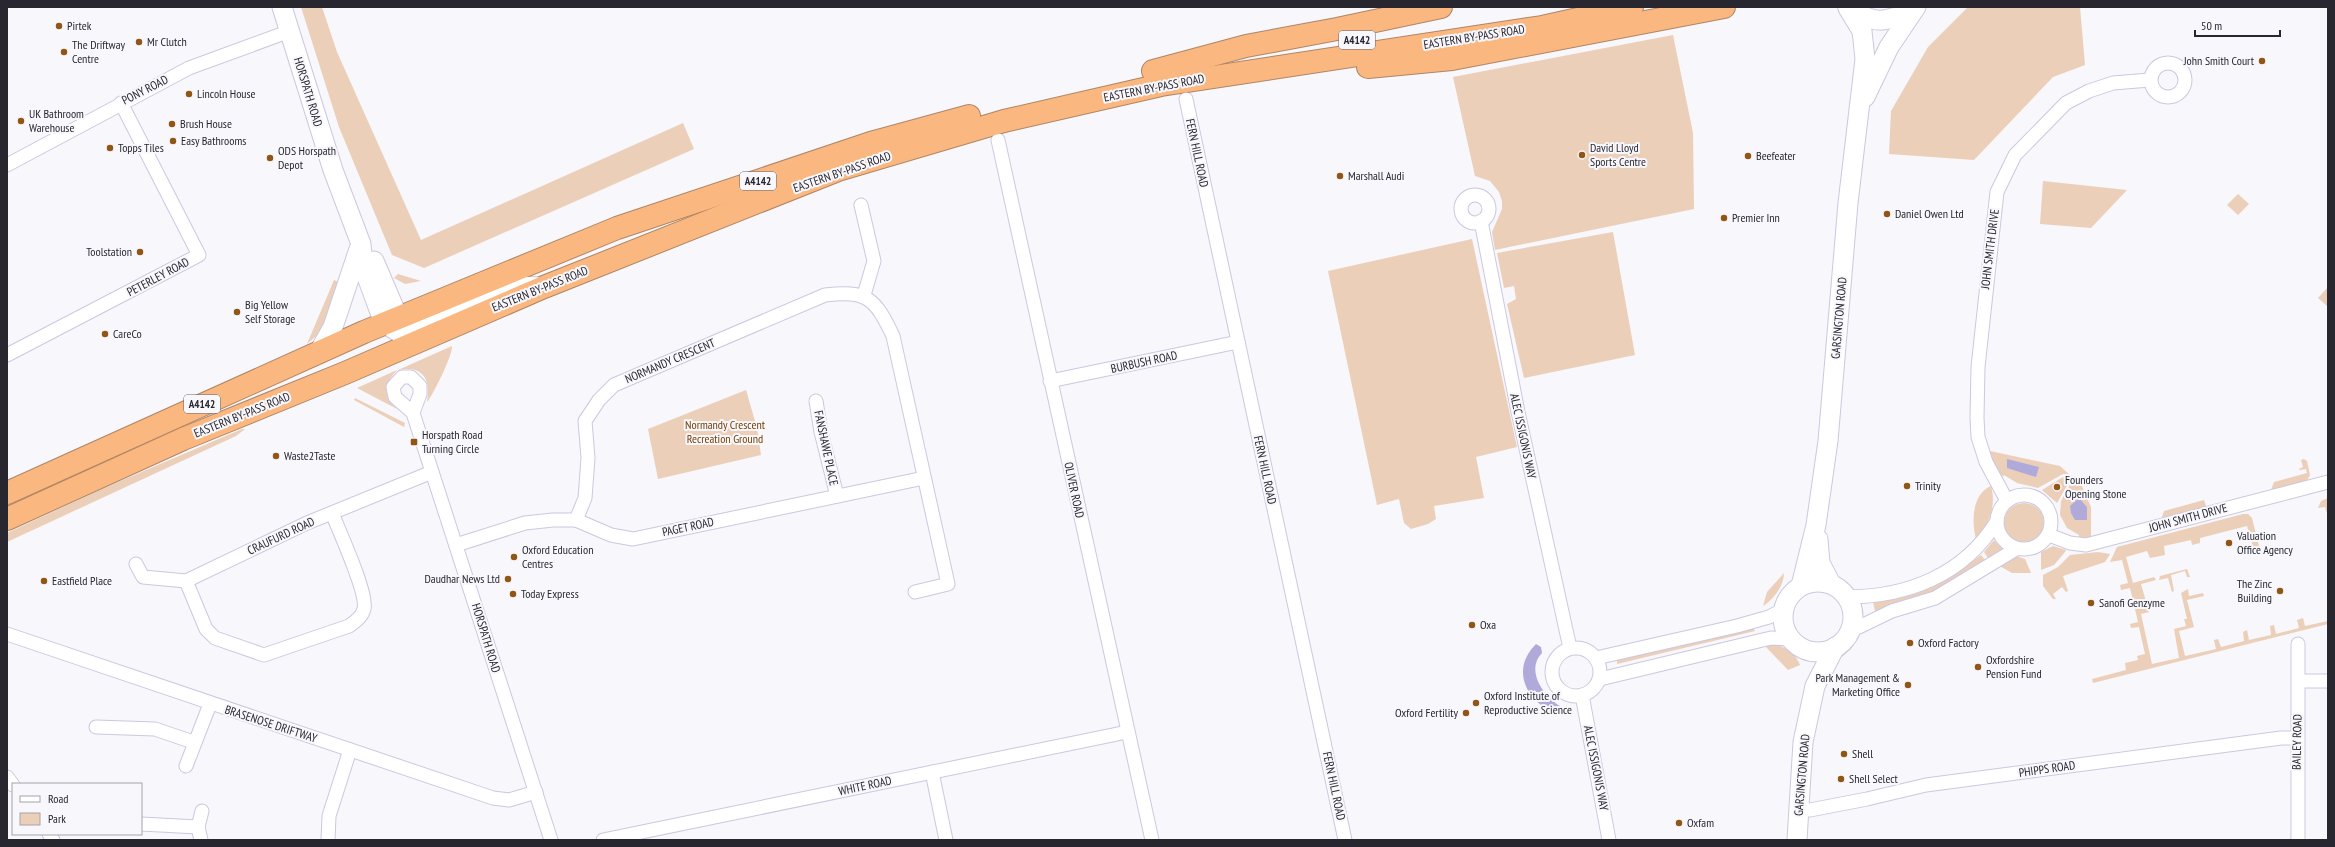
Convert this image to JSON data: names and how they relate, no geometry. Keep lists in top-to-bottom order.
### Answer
{
  "streets": {
    "highway": ["EASTERN BY-PASS ROAD", "A4142"],
    "main road": ["HORSPATH ROAD", "GARSINGTON ROAD"],
    "street": [
      "PONY ROAD",
      "FERN HILL ROAD",
      "JOHN SMITH DRIVE",
      "PETERLEY ROAD",
      "NORMANDY CRESCENT",
      "BURBUSH ROAD",
      "ALEC ISSIGONIS WAY",
      "FANSHAWE PLACE",
      "OLIVER ROAD",
      "PAGET ROAD",
      "CRAUFURD ROAD",
      "BRASENOSE DRIFTWAY",
      "BAILEY ROAD",
      "PHIPPS ROAD",
      "WHITE ROAD"
    ]
  },
  "crossings": [
    ["EASTERN BY-PASS ROAD", "HORSPATH ROAD"],
    ["PONY ROAD", "HORSPATH ROAD"],
    ["PONY ROAD", "PETERLEY ROAD"],
    ["HORSPATH ROAD", "PAGET ROAD"],
    ["HORSPATH ROAD", "CRAUFURD ROAD"],
    ["HORSPATH ROAD", "BRASENOSE DRIFTWAY"],
    ["FERN HILL ROAD", "BURBUSH ROAD"],
    ["GARSINGTON ROAD", "PHIPPS ROAD"],
    ["NORMANDY CRESCENT", "PAGET ROAD"],
    ["BURBUSH ROAD", "OLIVER ROAD"],
    ["FANSHAWE PLACE", "PAGET ROAD"],
    ["OLIVER ROAD", "WHITE ROAD"],
    ["BAILEY ROAD", "PHIPPS ROAD"]
  ],
  "parks": ["Normandy Crescent Recreation Ground"],
  "places": {
    "other": [
      "Pirtek",
      "Mr Clutch",
      "The Driftway Centre",
      "John Smith Court",
      "Lincoln House",
      "UK Bathroom Warehouse",
      "Brush House",
      "Easy Bathrooms",
      "Topps Tiles",
      "David Lloyd Sports Centre",
      "Beefeater",
      "ODS Horspath Depot",
      "Marshall Audi",
      "Daniel Owen Ltd",
      "Premier Inn",
      "Toolstation",
      "Big Yellow Self Storage",
      "CareCo",
      "Waste2Taste",
      "Trinity",
      "Founders Opening Stone",
      "Valuation Office Agency",
      "Oxford Education Centres",
      "Daudhar News Ltd",
      "Eastfield Place",
      "The Zinc Building",
      "Today Express",
      "Sanofi Genzyme",
      "Oxa",
      "Oxford Factory",
      "Oxfordshire Pension Fund",
      "Park Management & Marketing Office",
      "Oxford Institute of Reproductive Science",
      "Oxford Fertility",
      "Shell",
      "Shell Select",
      "Oxfam"
    ],
    "transit": ["Horspath Road Turning Circle"]
  },
  "legend": ["Road", "Park"],
  "scale_bar": "50 m"
}
